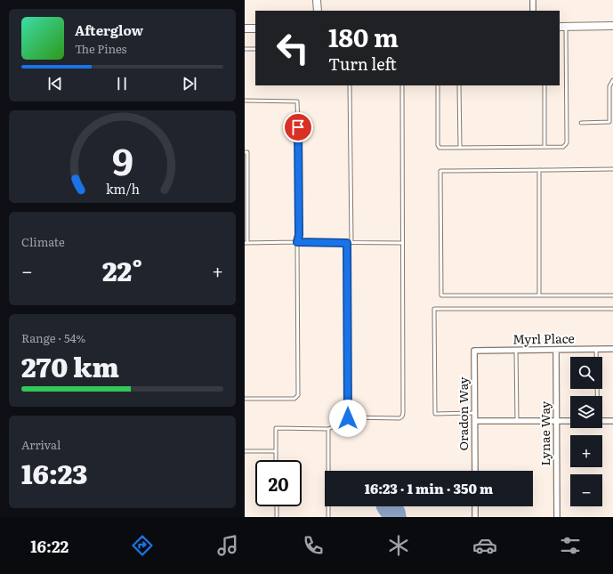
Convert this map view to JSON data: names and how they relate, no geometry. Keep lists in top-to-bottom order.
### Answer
{
  "streets": {
    "street": ["Myrl Place", "Oradon Way", "Lynae Way"]
  },
  "crossings": [
    ["Myrl Place", "Oradon Way"],
    ["Myrl Place", "Lynae Way"]
  ],
  "page": {
    "turn": ["180 m", "Turn left"],
    "song": ["Afterglow", "The Pines"],
    "tile": [
      "Climate",
      ["Range · 54%", "270 km"],
      ["Arrival", "16:23"]
    ],
    "heat": ["−", "22°", "+"],
    "map_buttons": ["+", "−"],
    "limit": "20",
    "trip": "16:23 · 1 min · 350 m",
    "tabs": "16:22",
    "gauge": ["9", "km/h"]
  }
}
